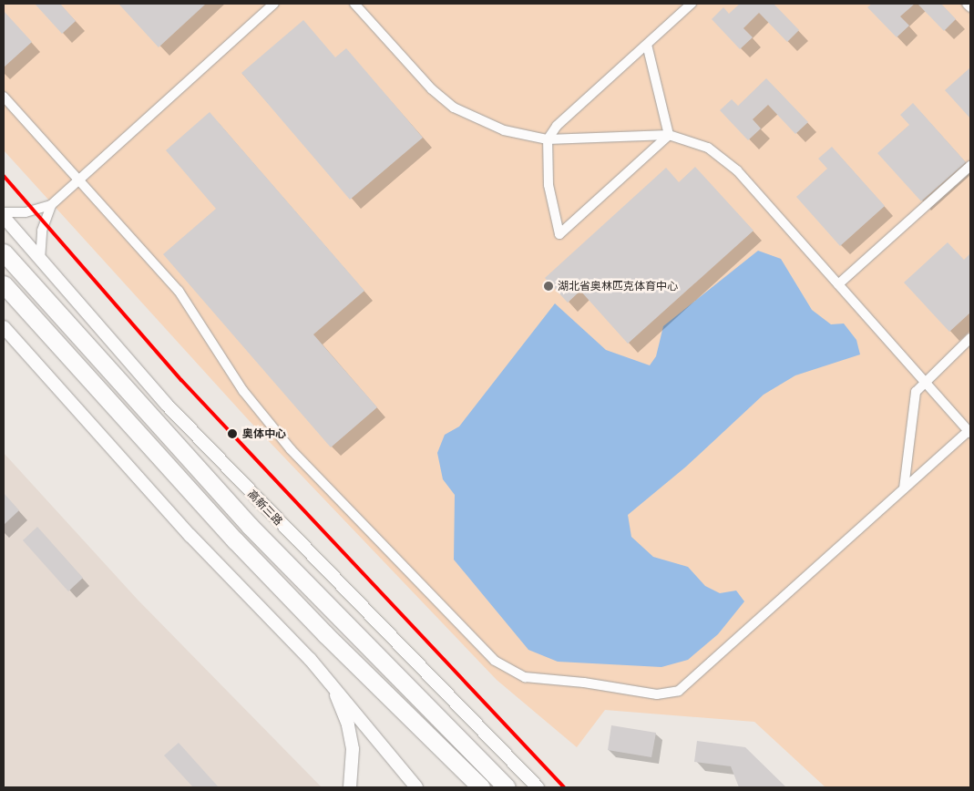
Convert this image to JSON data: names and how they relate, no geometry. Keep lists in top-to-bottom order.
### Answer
{
  "streets": {
    "highway": ["高新三路"]
  },
  "places": ["湖北省奥林匹克体育中心", "奥体中心"]
}
